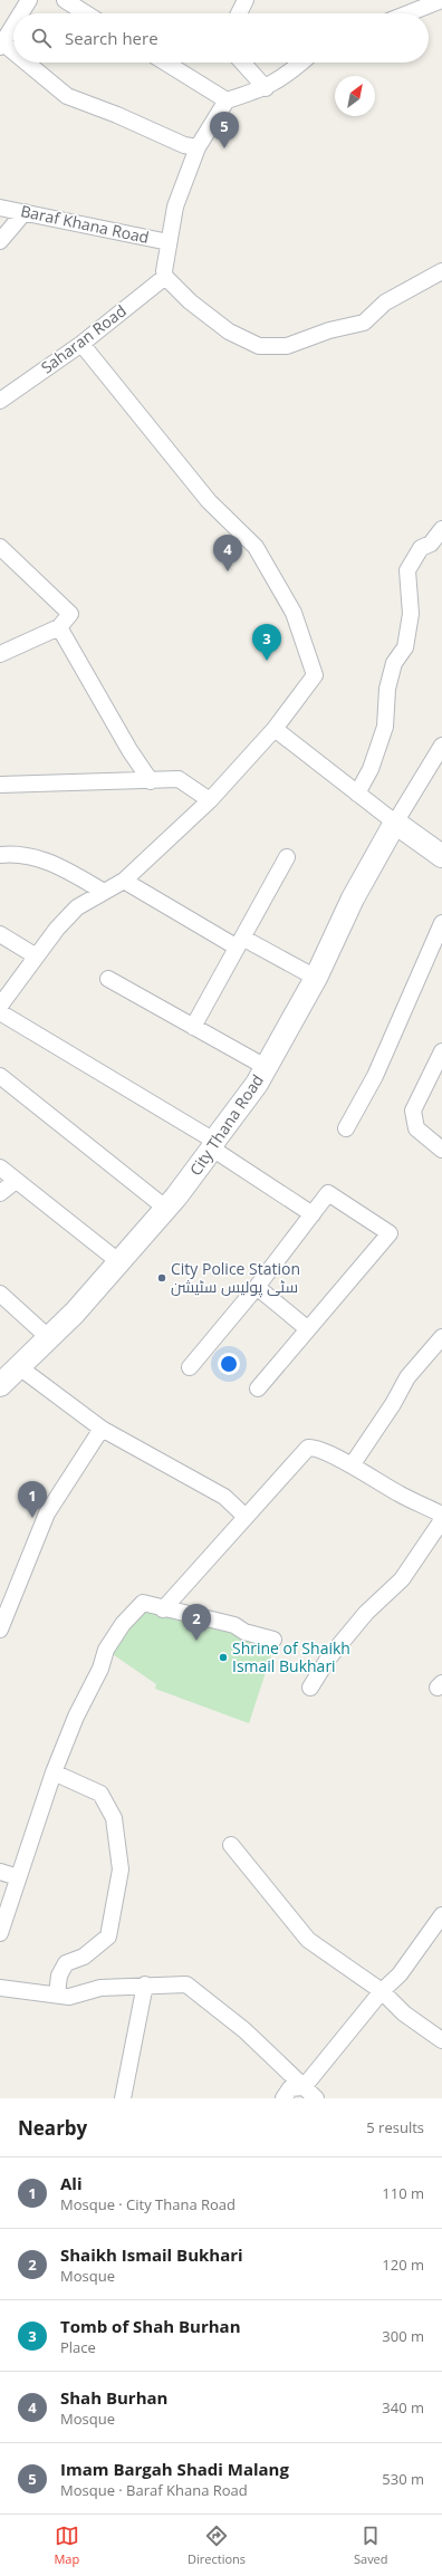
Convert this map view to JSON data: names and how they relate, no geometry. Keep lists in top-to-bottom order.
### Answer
{
  "streets": {
    "street": ["Baraf Khana Road", "Saharan Road", "City Thana Road"]
  },
  "places": ["City Police Station سٹی پولیس سٹیشن", "Shrine of Shaikh Ismail Bukhari"],
  "north": "top right",
  "page": {
    "search": "Search here",
    "pins": [
      "5",
      "4",
      "3",
      "1",
      "2"
    ],
    "heading": ["Nearby", "5 results"],
    "list": [
      {
        "mark": "1",
        "name": "Ali",
        "note": "Mosque · City Thana Road",
        "value": "110 m"
      },
      {
        "mark": "2",
        "name": "Shaikh Ismail Bukhari",
        "note": "Mosque",
        "value": "120 m"
      },
      {
        "mark": "3",
        "name": "Tomb of Shah Burhan",
        "note": "Place",
        "value": "300 m"
      },
      {
        "mark": "4",
        "name": "Shah Burhan",
        "note": "Mosque",
        "value": "340 m"
      },
      {
        "mark": "5",
        "name": "Imam Bargah Shadi Malang",
        "note": "Mosque · Baraf Khana Road",
        "value": "530 m"
      }
    ],
    "nav": ["Map", "Directions", "Saved"]
  }
}
